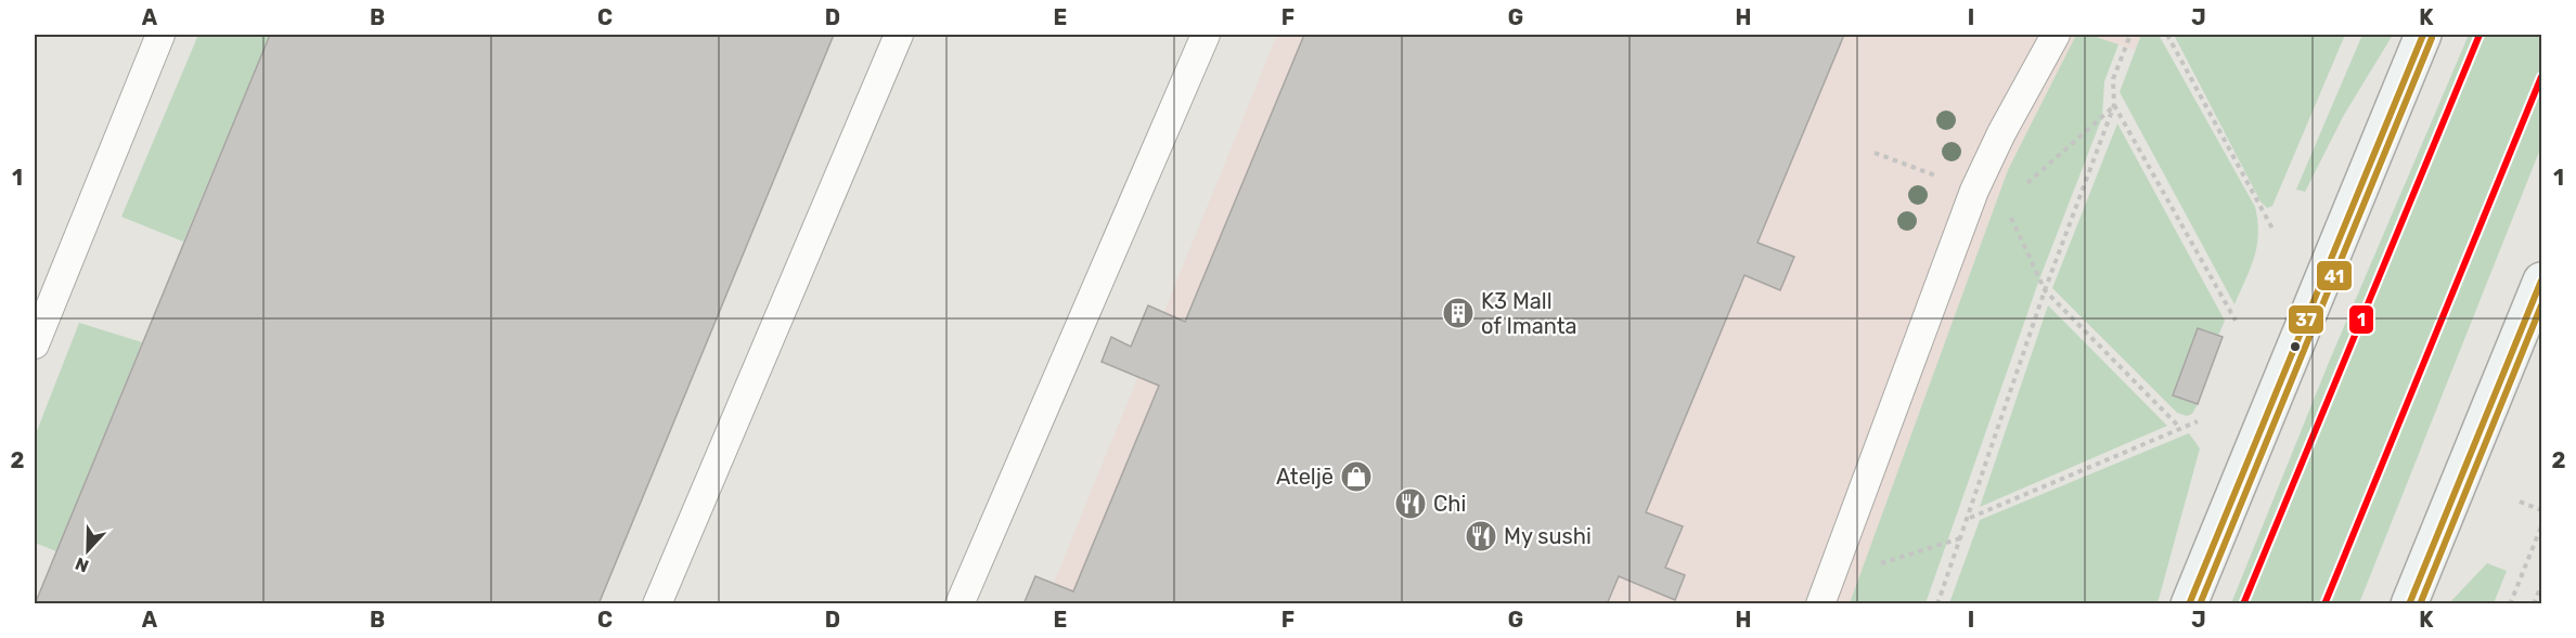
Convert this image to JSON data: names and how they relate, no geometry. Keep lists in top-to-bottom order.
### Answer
{
  "places": {
    "building": ["K3 Mall of Imanta"],
    "shop": ["Ateljē"],
    "restaurant": ["Chi", "My sushi"]
  },
  "lines": ["transit line 1", "transit line 37", "transit line 41"],
  "north": "bottom",
  "grid": {
    "columns": [
      "A",
      "B",
      "C",
      "D",
      "E",
      "F",
      "G",
      "H",
      "I",
      "J",
      "K"
    ],
    "rows": ["1", "2"]
  }
}
